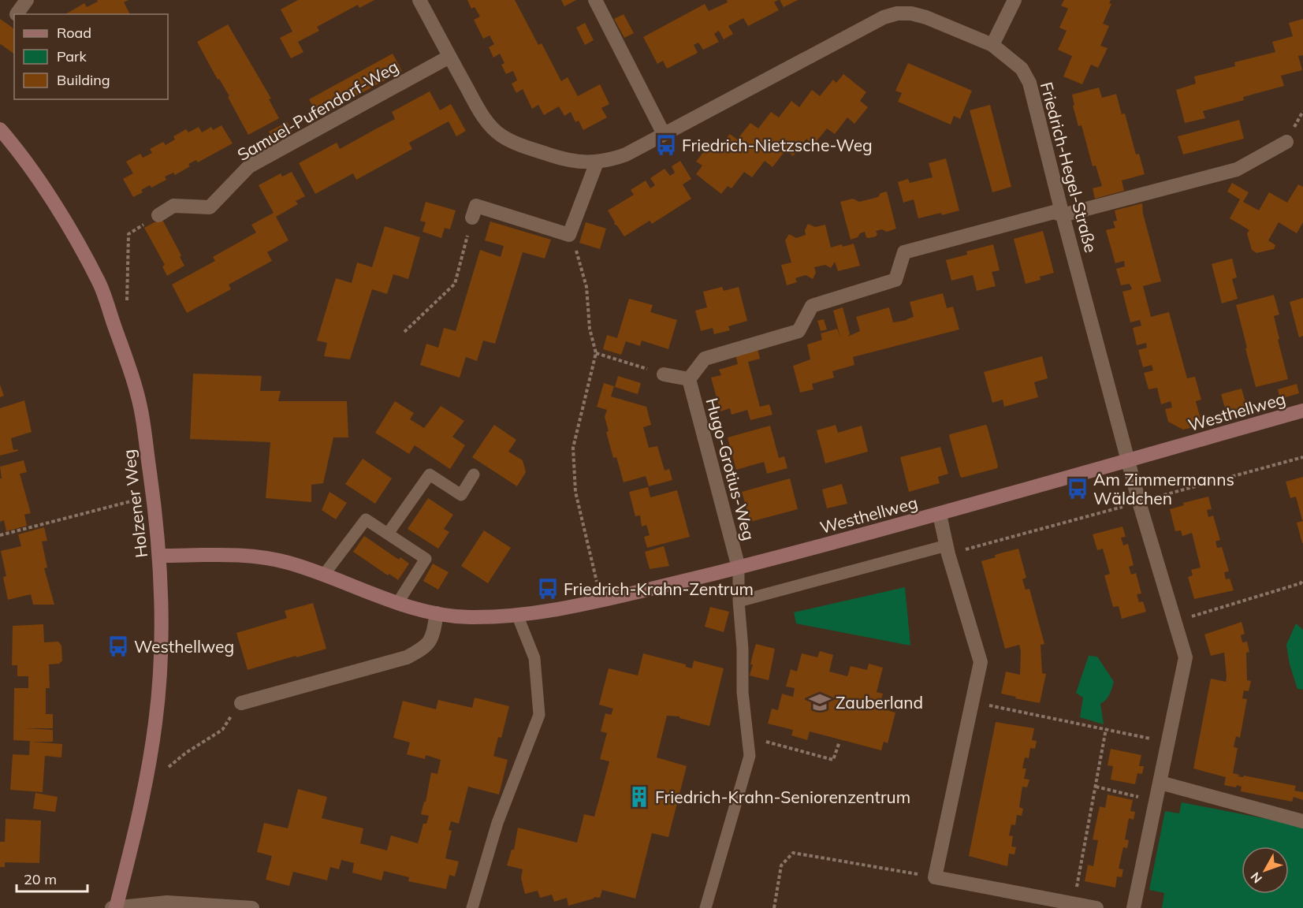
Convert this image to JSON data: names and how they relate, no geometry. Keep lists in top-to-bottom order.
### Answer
{
  "streets": {
    "street": [
      "Samuel-Pufendorf-Weg",
      "Friedrich-Hegel-Straße",
      "Westhellweg",
      "Hugo-Grotius-Weg",
      "Holzener Weg"
    ]
  },
  "crossings": [
    ["Samuel-Pufendorf-Weg", "Friedrich-Hegel-Straße"],
    ["Friedrich-Hegel-Straße", "Westhellweg"],
    ["Westhellweg", "Hugo-Grotius-Weg"],
    ["Westhellweg", "Holzener Weg"]
  ],
  "places": {
    "bus stop": [
      "Friedrich-Nietzsche-Weg",
      "Am Zimmermanns Wäldchen",
      "Friedrich-Krahn-Zentrum",
      "Westhellweg"
    ],
    "school or university": ["Zauberland"],
    "building": ["Friedrich-Krahn-Seniorenzentrum"]
  },
  "legend": ["Road", "Park", "Building"],
  "scale_bar": "20 m",
  "north": "bottom left"
}
